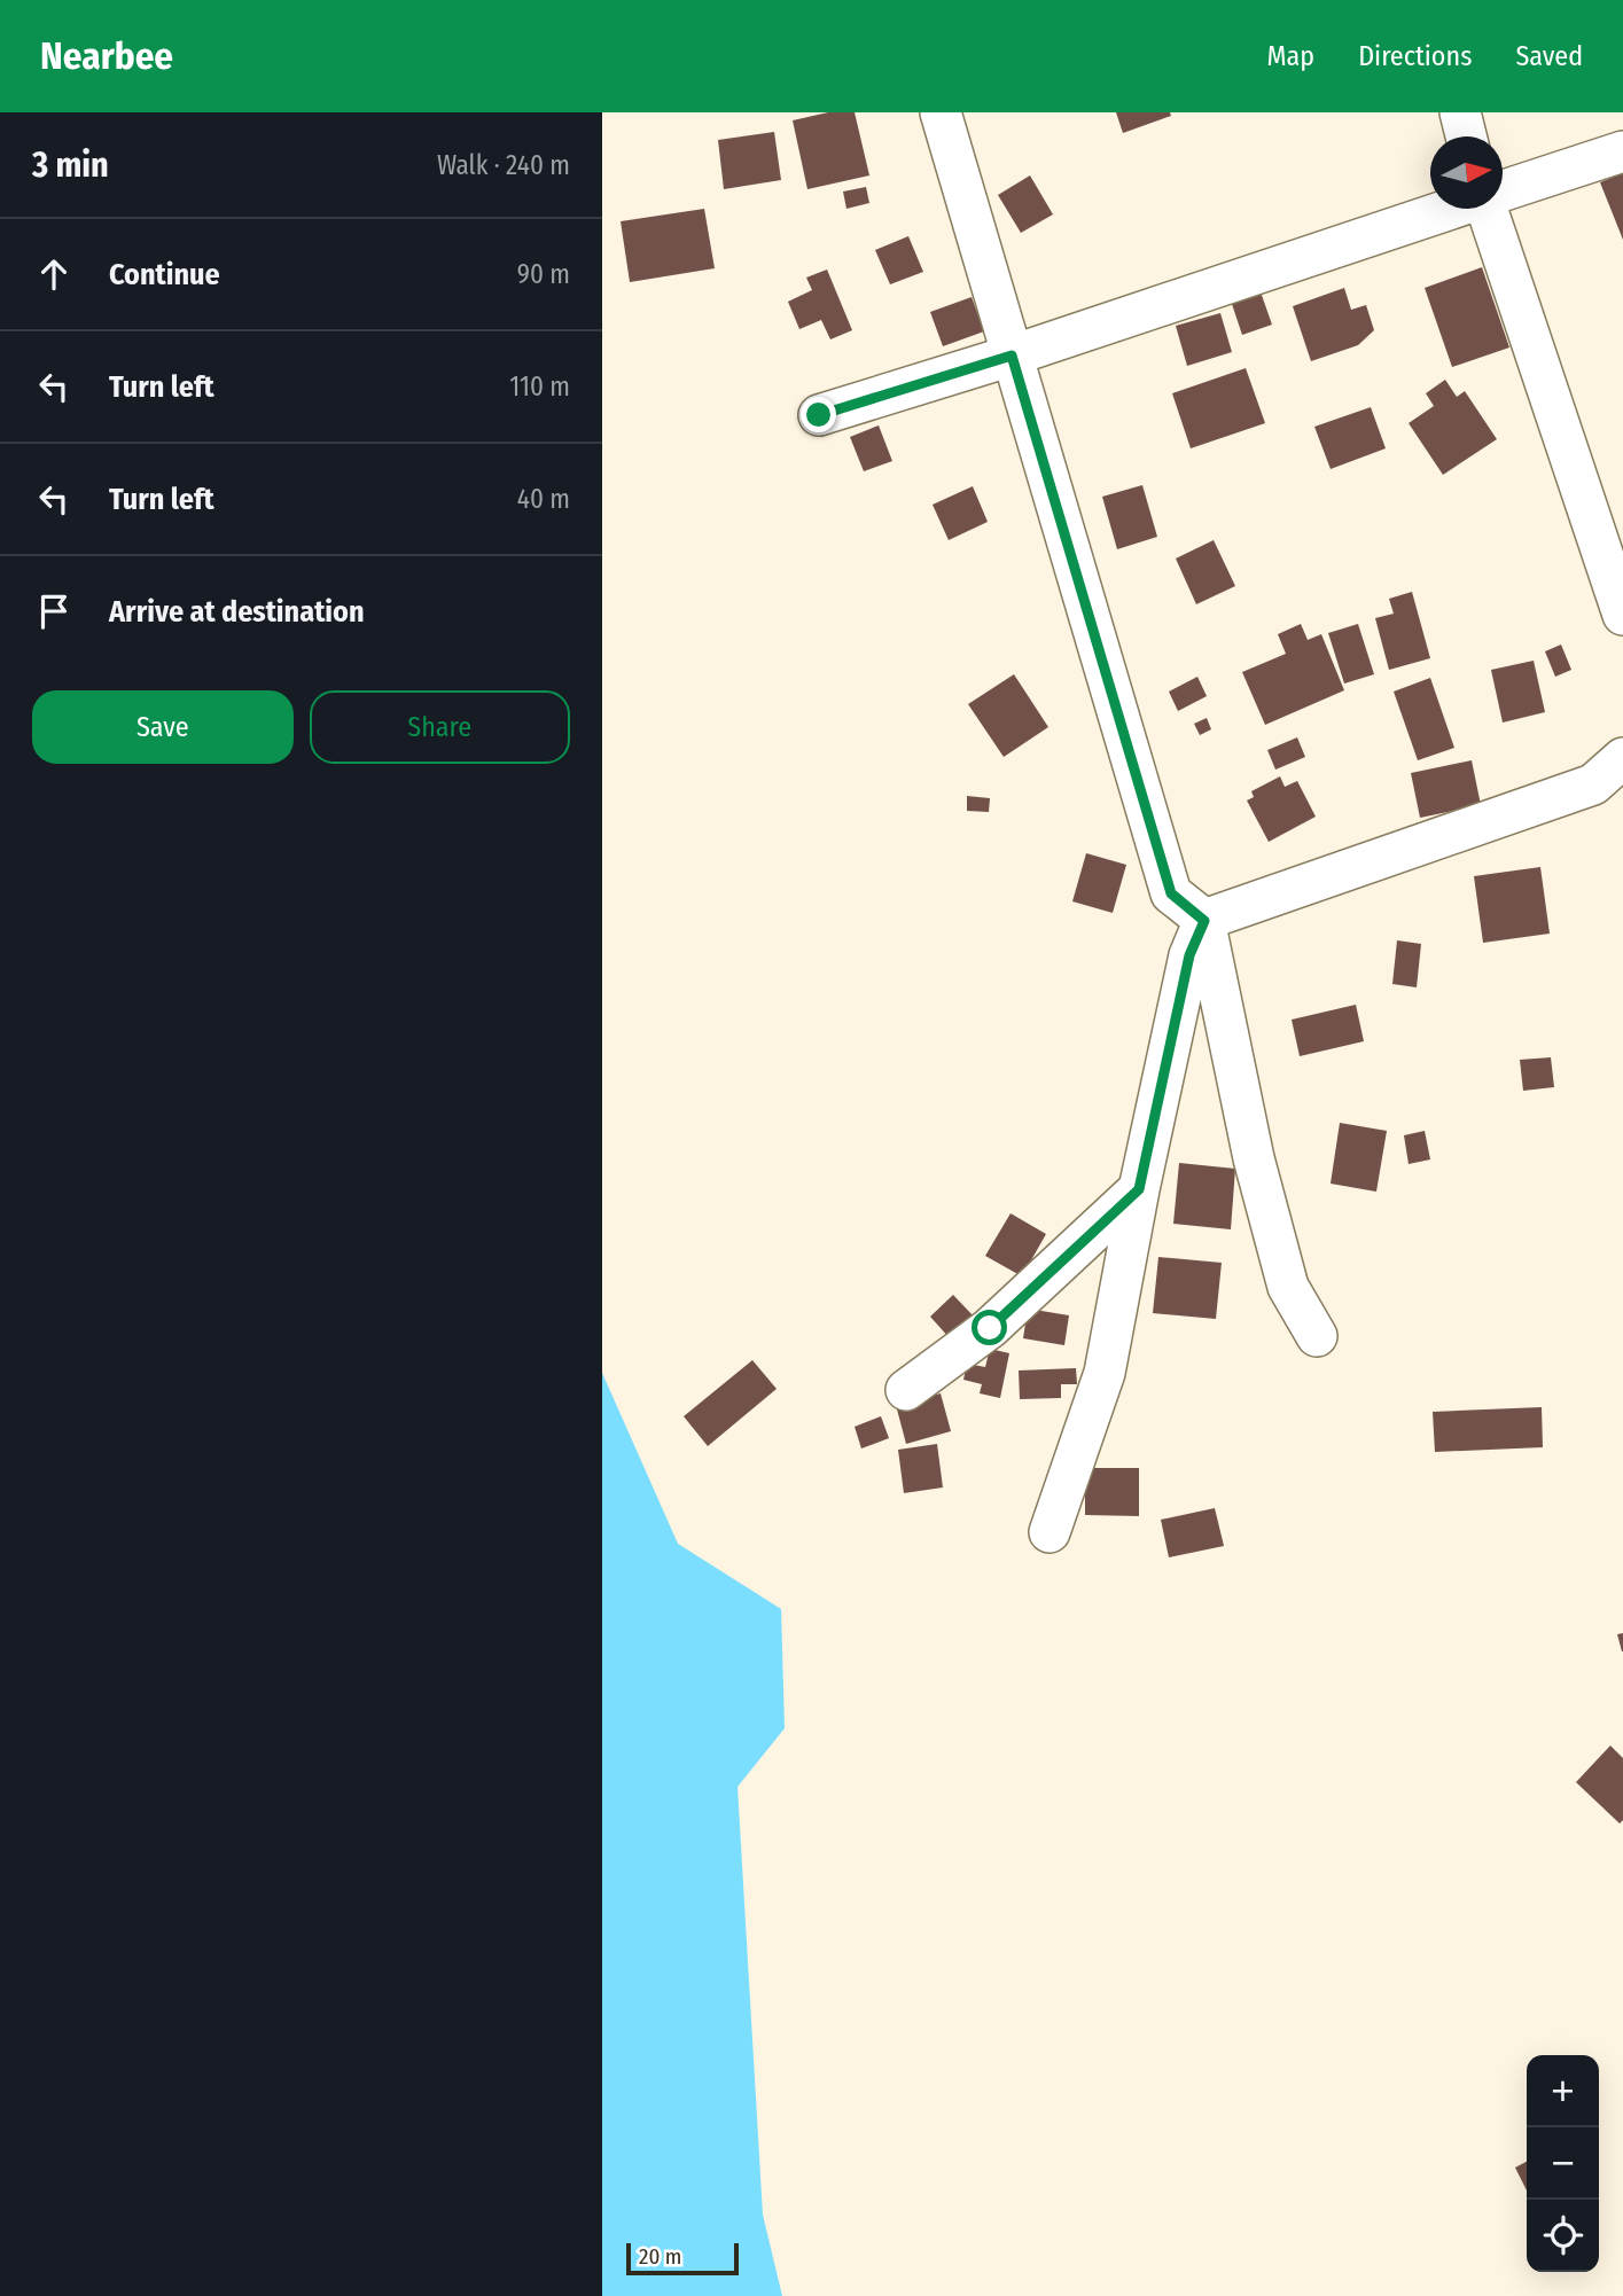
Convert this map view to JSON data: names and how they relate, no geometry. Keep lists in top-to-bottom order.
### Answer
{
  "scale_bar": "20 m",
  "north": "right",
  "page": {
    "header": "Nearbee",
    "nav": ["Map", "Directions", "Saved"],
    "heading": ["3 min", "Walk · 240 m"],
    "list": [
      ["Continue", "90 m"],
      ["Turn left", "110 m"],
      ["Turn left", "40 m"],
      "Arrive at destination"
    ],
    "buttons": ["Save", "Share"],
    "map_buttons": ["+", "−"],
    "scale": "20 m"
  }
}
